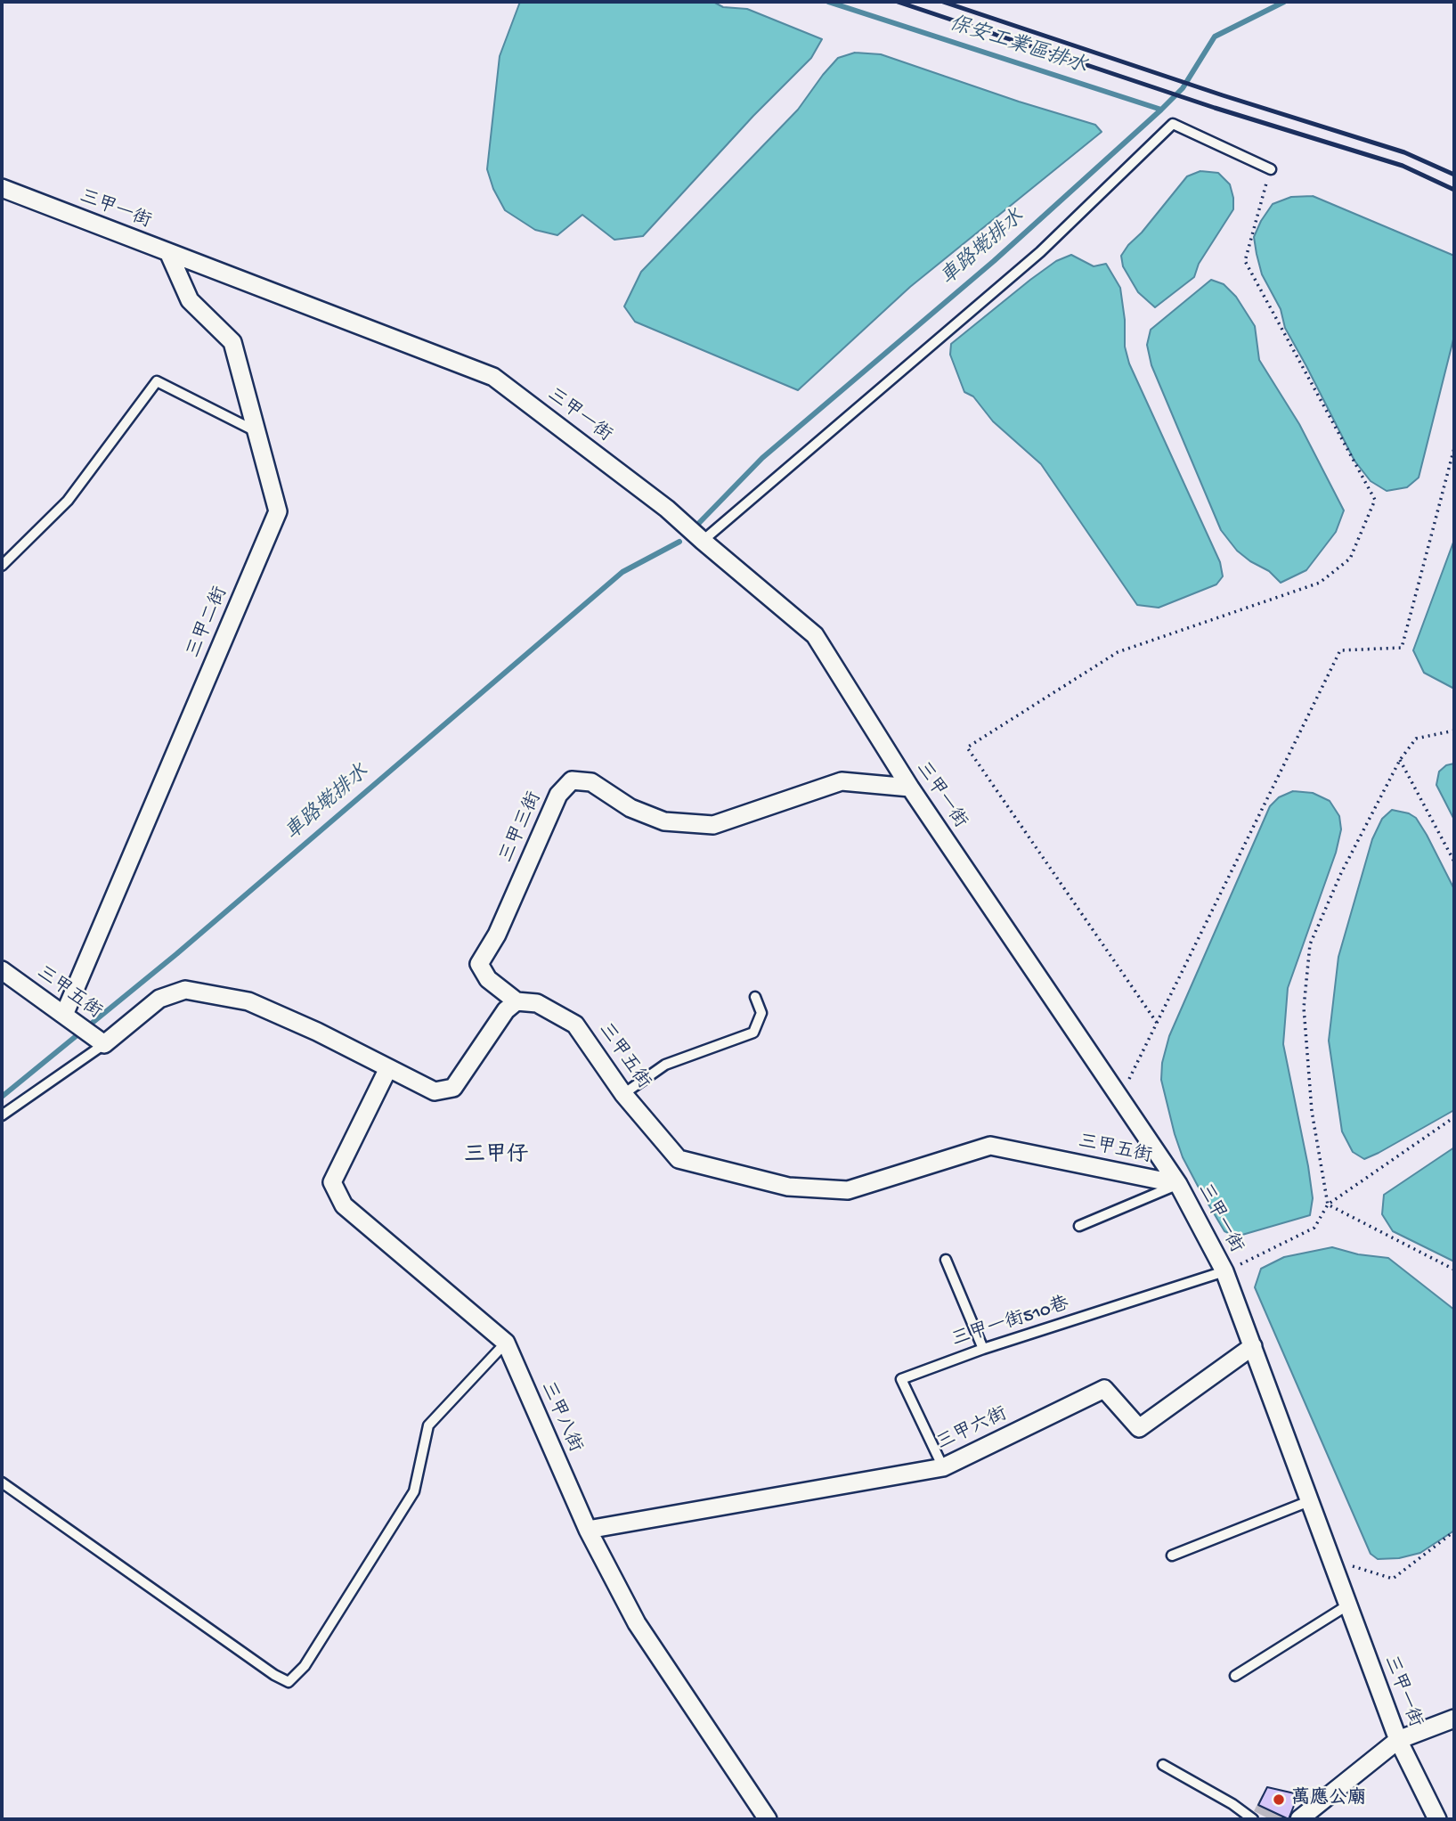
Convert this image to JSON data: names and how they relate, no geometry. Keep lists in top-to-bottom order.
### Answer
{
  "streets": {
    "street": [
      "三甲一街",
      "三甲二街",
      "三甲三街",
      "三甲五街",
      "三甲八街",
      "三甲六街"
    ],
    "lane": ["三甲一街510巷"]
  },
  "crossings": [
    ["三甲一街", "三甲二街"],
    ["三甲一街", "三甲三街"],
    ["三甲一街", "三甲五街"],
    ["三甲一街", "三甲一街510巷"],
    ["三甲一街", "三甲六街"],
    ["三甲二街", "三甲五街"],
    ["三甲三街", "三甲五街"],
    ["三甲五街", "三甲八街"],
    ["三甲一街510巷", "三甲六街"],
    ["三甲八街", "三甲六街"]
  ],
  "districts": ["三甲仔"],
  "water": ["保安工業區排水", "車路墘排水"],
  "places": ["萬應公廟"]
}
